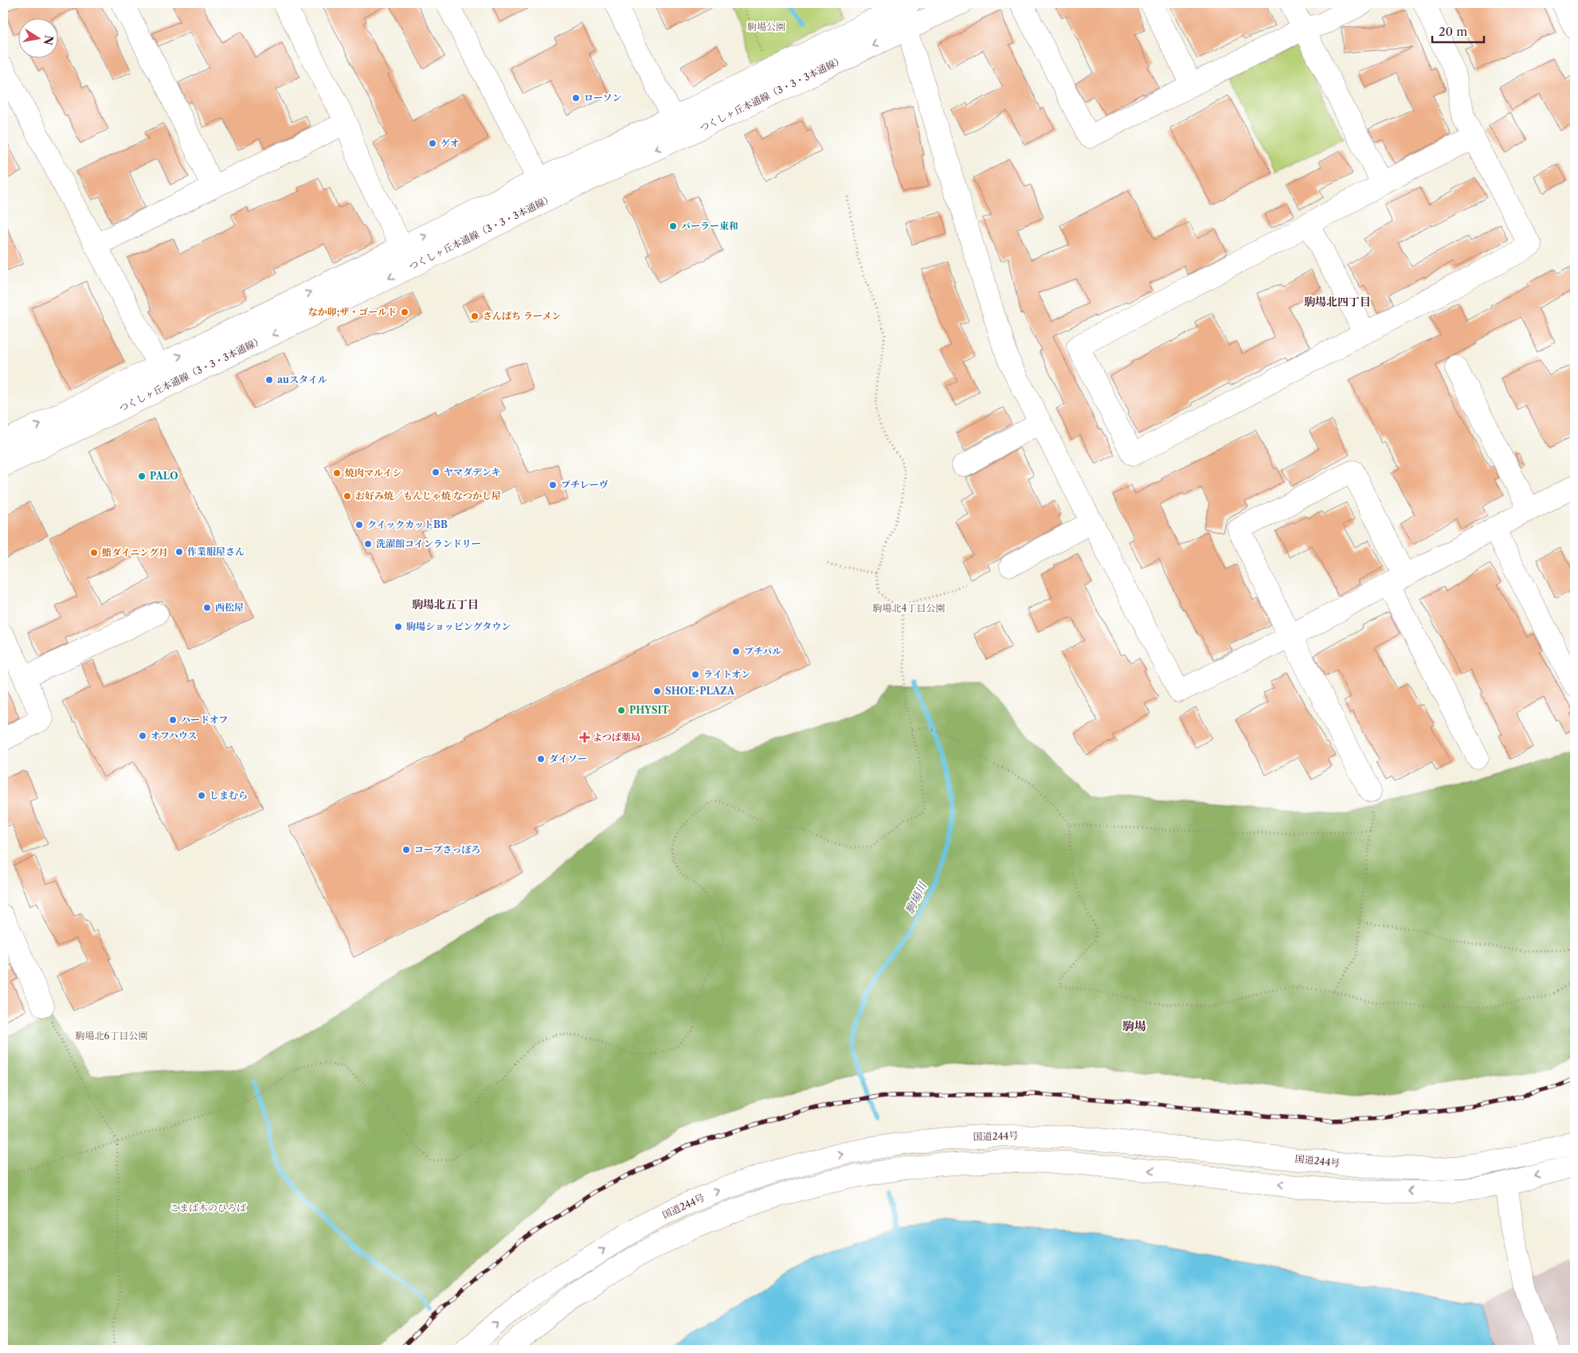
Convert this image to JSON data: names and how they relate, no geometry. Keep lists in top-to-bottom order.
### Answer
{
  "streets": {
    "main road": ["つくしヶ丘本通線（3・3・3本通線）", "国道244号"]
  },
  "districts": ["駒場北四丁目", "駒場北五丁目", "駒場"],
  "water": ["駒場川"],
  "parks": [
    "駒場公園",
    "駒場北4丁目公園",
    "駒場北6丁目公園",
    "こまば木のひろば"
  ],
  "places": {
    "other": [
      "ローソン",
      "ゲオ",
      "パーラー東和",
      "なか卯;ザ・ゴールド",
      "さんぱち ラーメン",
      "auスタイル",
      "ヤマダデンキ",
      "焼肉マルイシ",
      "PALO",
      "プチレーヴ",
      "お好み焼／もんじゃ焼 なつかし屋",
      "クイックカットBB",
      "洗濯館コインランドリー",
      "作業服屋さん",
      "鮨ダイニング月",
      "西松屋",
      "駒場ショッピングタウン",
      "プチパル",
      "ライトオン",
      "SHOE･PLAZA",
      "PHYSIT",
      "ハードオフ",
      "オフハウス",
      "ダイソー",
      "しまむら",
      "コープさっぽろ"
    ],
    "health": ["よつば薬局"]
  },
  "scale_bar": "20 m",
  "north": "right"
}
